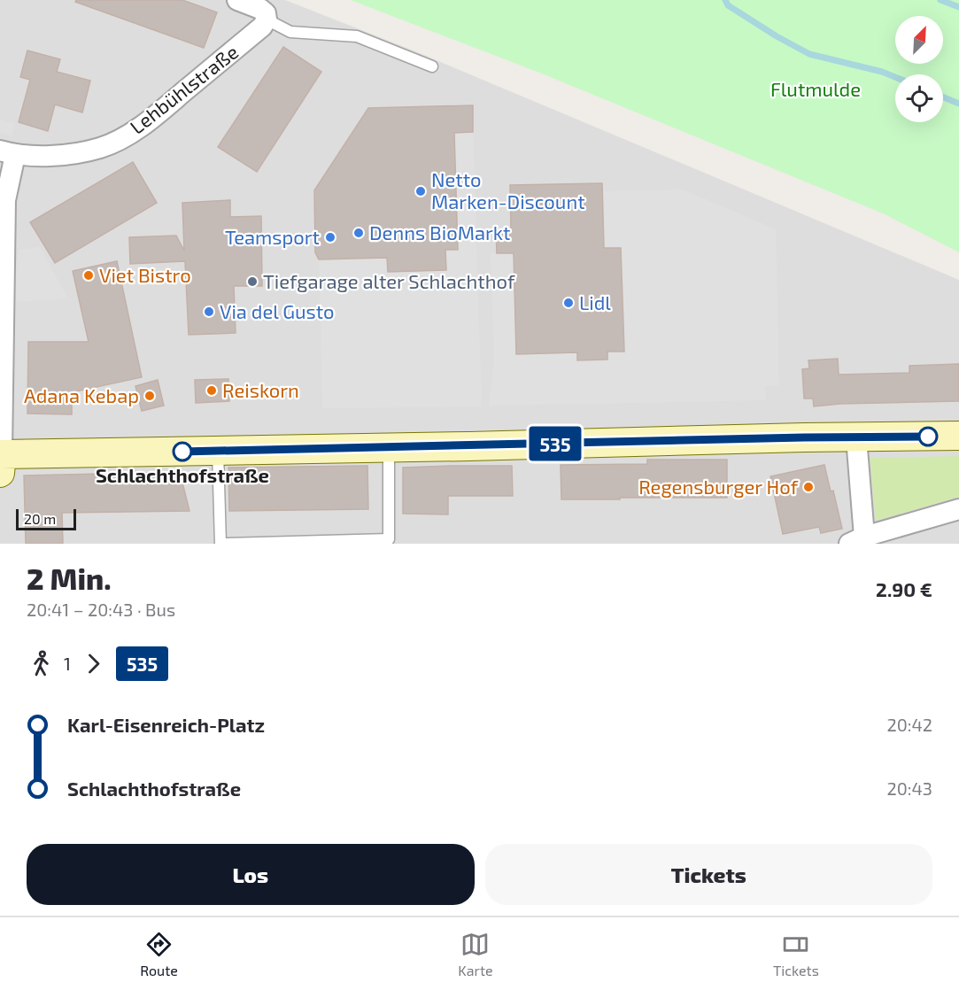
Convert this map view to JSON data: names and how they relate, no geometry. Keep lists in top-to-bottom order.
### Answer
{
  "streets": {
    "street": ["Lehbühlstraße"]
  },
  "parks": ["Flutmulde"],
  "places": [
    "Netto Marken-Discount",
    "Denns BioMarkt",
    "Teamsport",
    "Viet Bistro",
    "Tiefgarage alter Schlachthof",
    "Lidl",
    "Via del Gusto",
    "Reiskorn",
    "Adana Kebap",
    "Schlachthofstraße",
    "Regensburger Hof"
  ],
  "lines": ["bus line 535"],
  "scale_bar": "20 m",
  "north": "top right",
  "page": {
    "on_map": "535",
    "scale": "20 m",
    "heading": ["2 Min.", "20:41 – 20:43 · Bus", "2.90 €"],
    "legs": ["1", "535"],
    "list": [
      {
        "name": "Karl-Eisenreich-Platz",
        "value": "20:42"
      },
      {
        "name": "Schlachthofstraße",
        "value": "20:43"
      }
    ],
    "buttons": ["Los", "Tickets"],
    "tabs": ["Route", "Karte", "Tickets"]
  }
}
